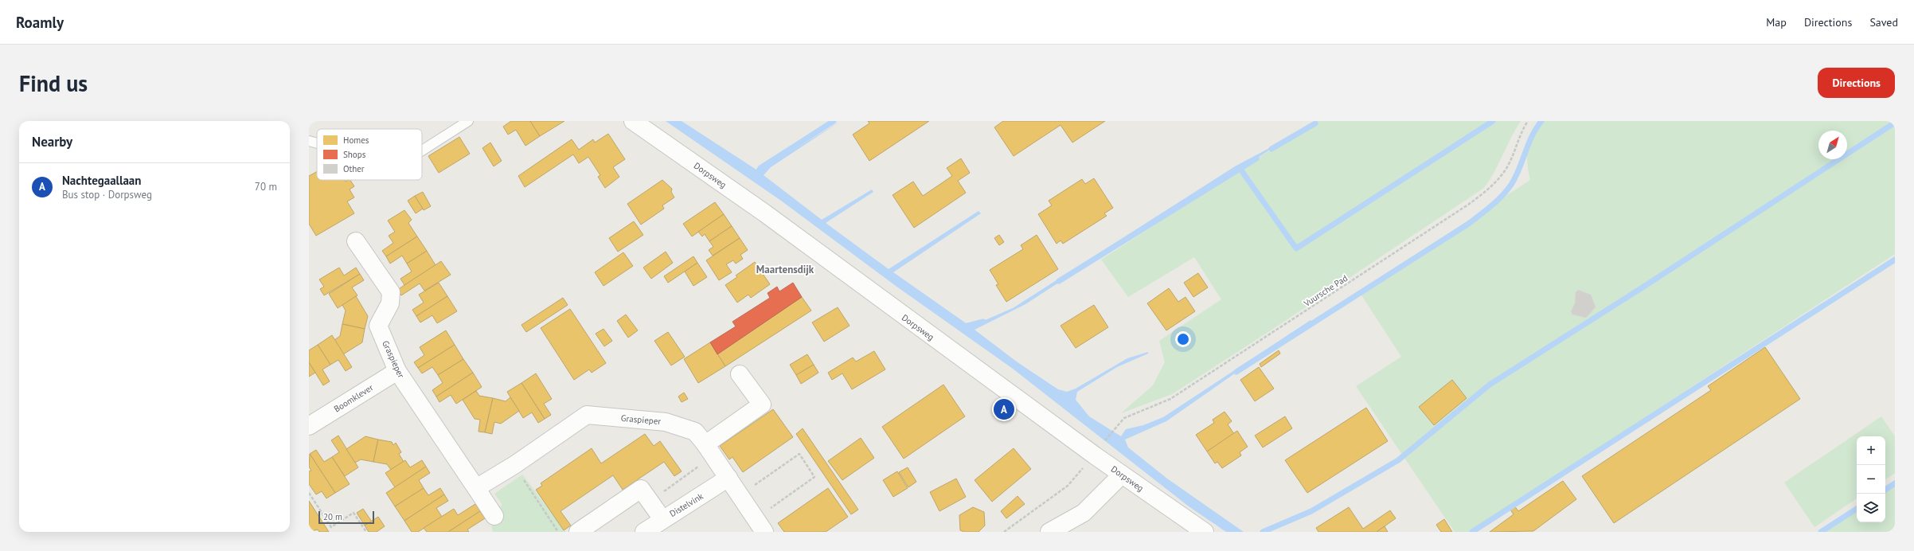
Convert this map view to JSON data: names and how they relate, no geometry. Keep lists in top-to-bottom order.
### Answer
{
  "streets": {
    "street": [
      "Dorpsweg",
      "Graspieper",
      "Boomklever",
      "Distelvink"
    ],
    "path": ["Vuursche Pad"]
  },
  "crossings": [
    ["Dorpsweg", "Vuursche Pad"],
    ["Graspieper", "Boomklever"],
    ["Graspieper", "Distelvink"]
  ],
  "districts": ["Maartensdijk"],
  "legend": ["Homes", "Shops", "Other"],
  "scale_bar": "20 m",
  "north": "top right",
  "page": {
    "header": "Roamly",
    "nav": ["Map", "Directions", "Saved"],
    "buttons": "Directions",
    "title": "Find us",
    "heading": "Nearby",
    "list": [
      {
        "mark": "A",
        "name": "Nachtegaallaan",
        "note": "Bus stop · Dorpsweg",
        "value": "70 m"
      }
    ],
    "pins": "A",
    "map_buttons": ["+", "−"],
    "scale": "20 m"
  }
}
